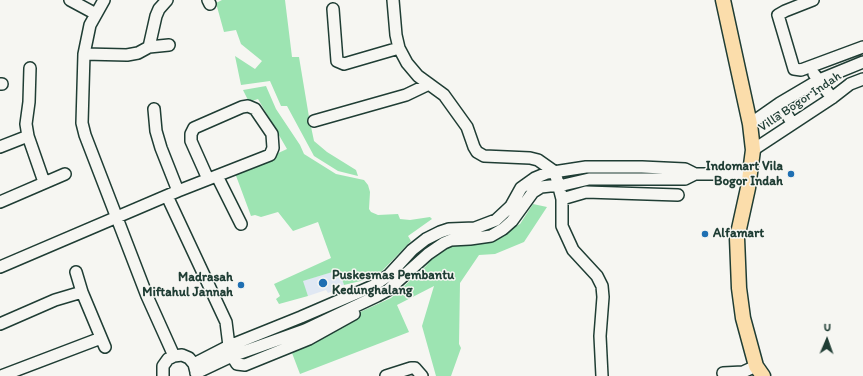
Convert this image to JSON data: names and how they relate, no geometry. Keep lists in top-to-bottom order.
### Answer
{
  "streets": {
    "street": ["Villa Bogor Indah"]
  },
  "places": [
    "Indomart Vila Bogor Indah",
    "Alfamart",
    "Puskesmas Pembantu Kedunghalang",
    "Madrasah Miftahul Jannah"
  ],
  "north": "top"
}
